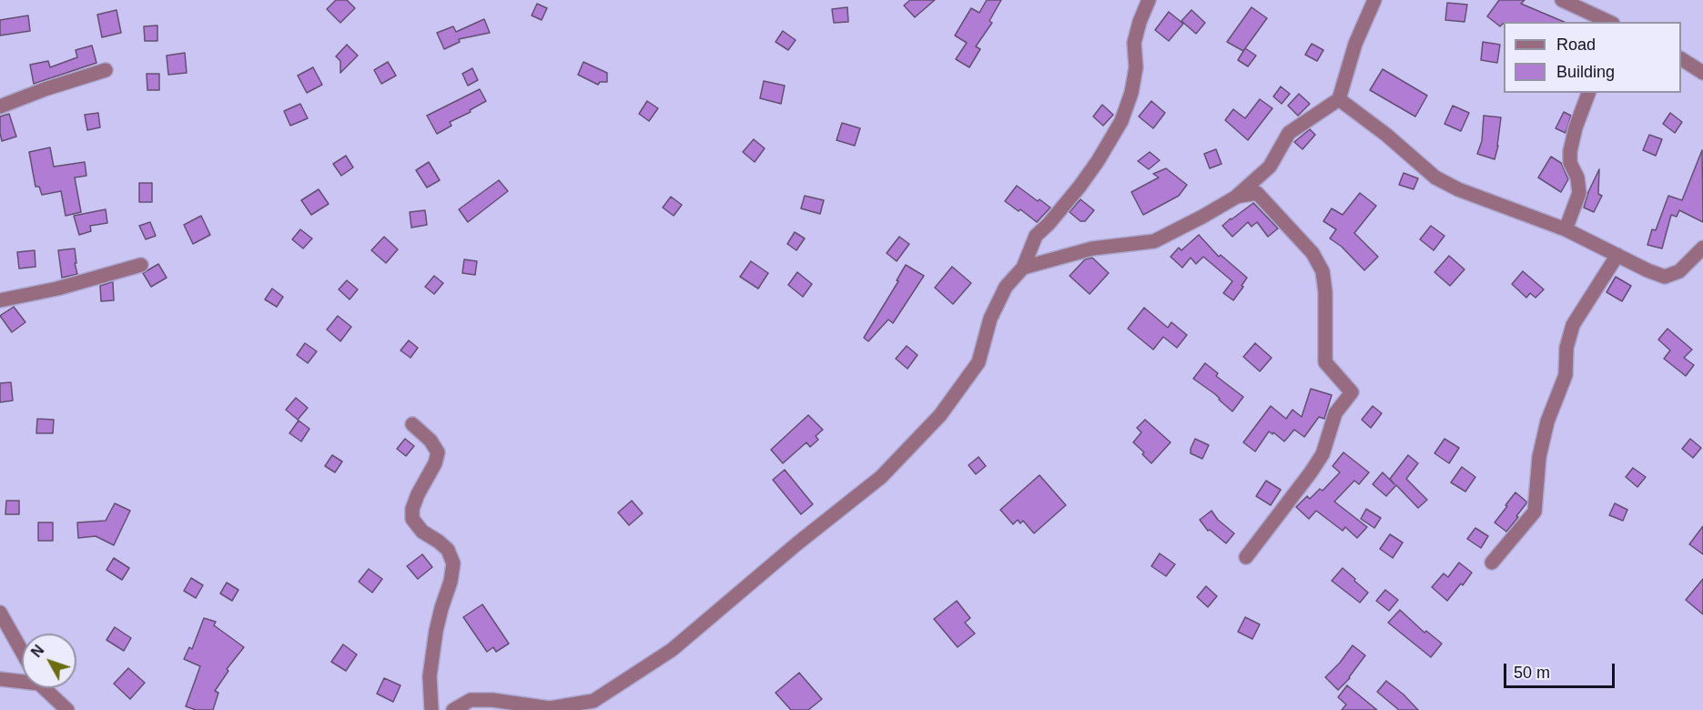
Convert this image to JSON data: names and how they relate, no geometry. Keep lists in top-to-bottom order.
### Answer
{
  "legend": ["Road", "Building"],
  "scale_bar": "50 m",
  "north": "top left"
}
